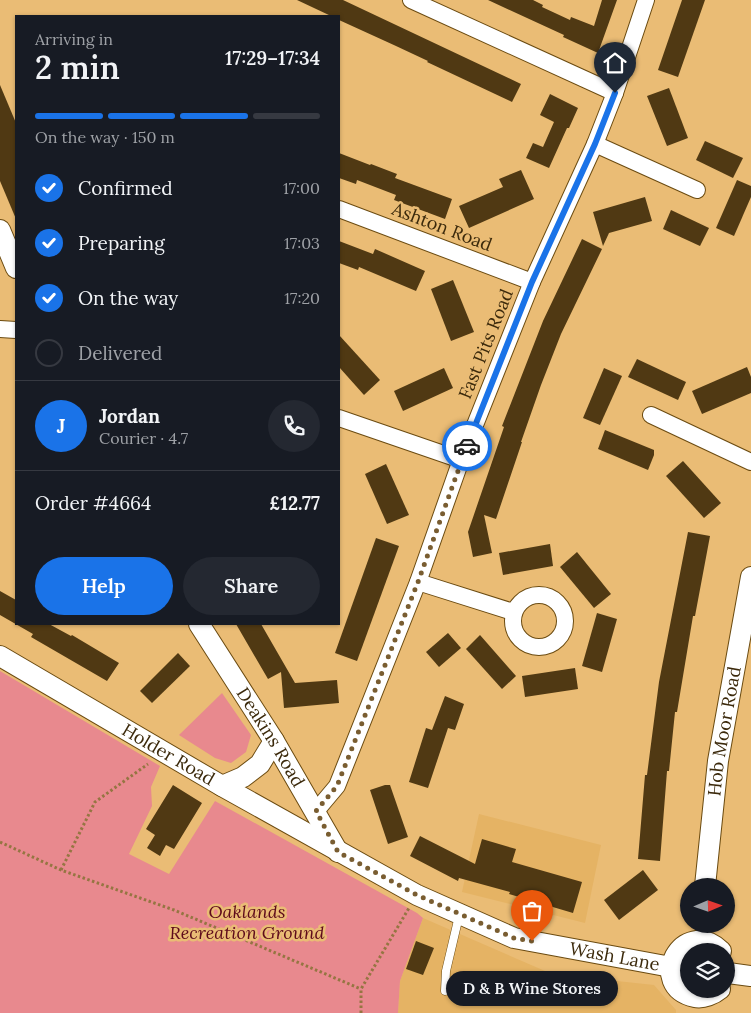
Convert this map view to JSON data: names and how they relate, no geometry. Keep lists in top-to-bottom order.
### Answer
{
  "streets": {
    "street": [
      "Ashton Road",
      "Fast Pits Road",
      "Hob Moor Road",
      "Deakins Road",
      "Holder Road",
      "Wash Lane"
    ]
  },
  "crossings": [
    ["Ashton Road", "Fast Pits Road"],
    ["Fast Pits Road", "Deakins Road"],
    ["Deakins Road", "Holder Road"],
    ["Deakins Road", "Wash Lane"],
    ["Holder Road", "Wash Lane"]
  ],
  "parks": ["Oaklands Recreation Ground"],
  "places": ["D & B Wine Stores"],
  "north": "right",
  "page": {
    "heading": ["2 min", "Arriving in", "17:29–17:34"],
    "panel": [
      "Jordan",
      "Courier · 4.7",
      "Order #4664",
      "£12.77"
    ],
    "bar": "On the way · 150 m",
    "list": [
      ["Confirmed", "17:00"],
      ["Preparing", "17:03"],
      ["On the way", "17:20"],
      "Delivered"
    ],
    "round": "J",
    "buttons": ["Help", "Share"],
    "bubble": "D & B Wine Stores"
  }
}
